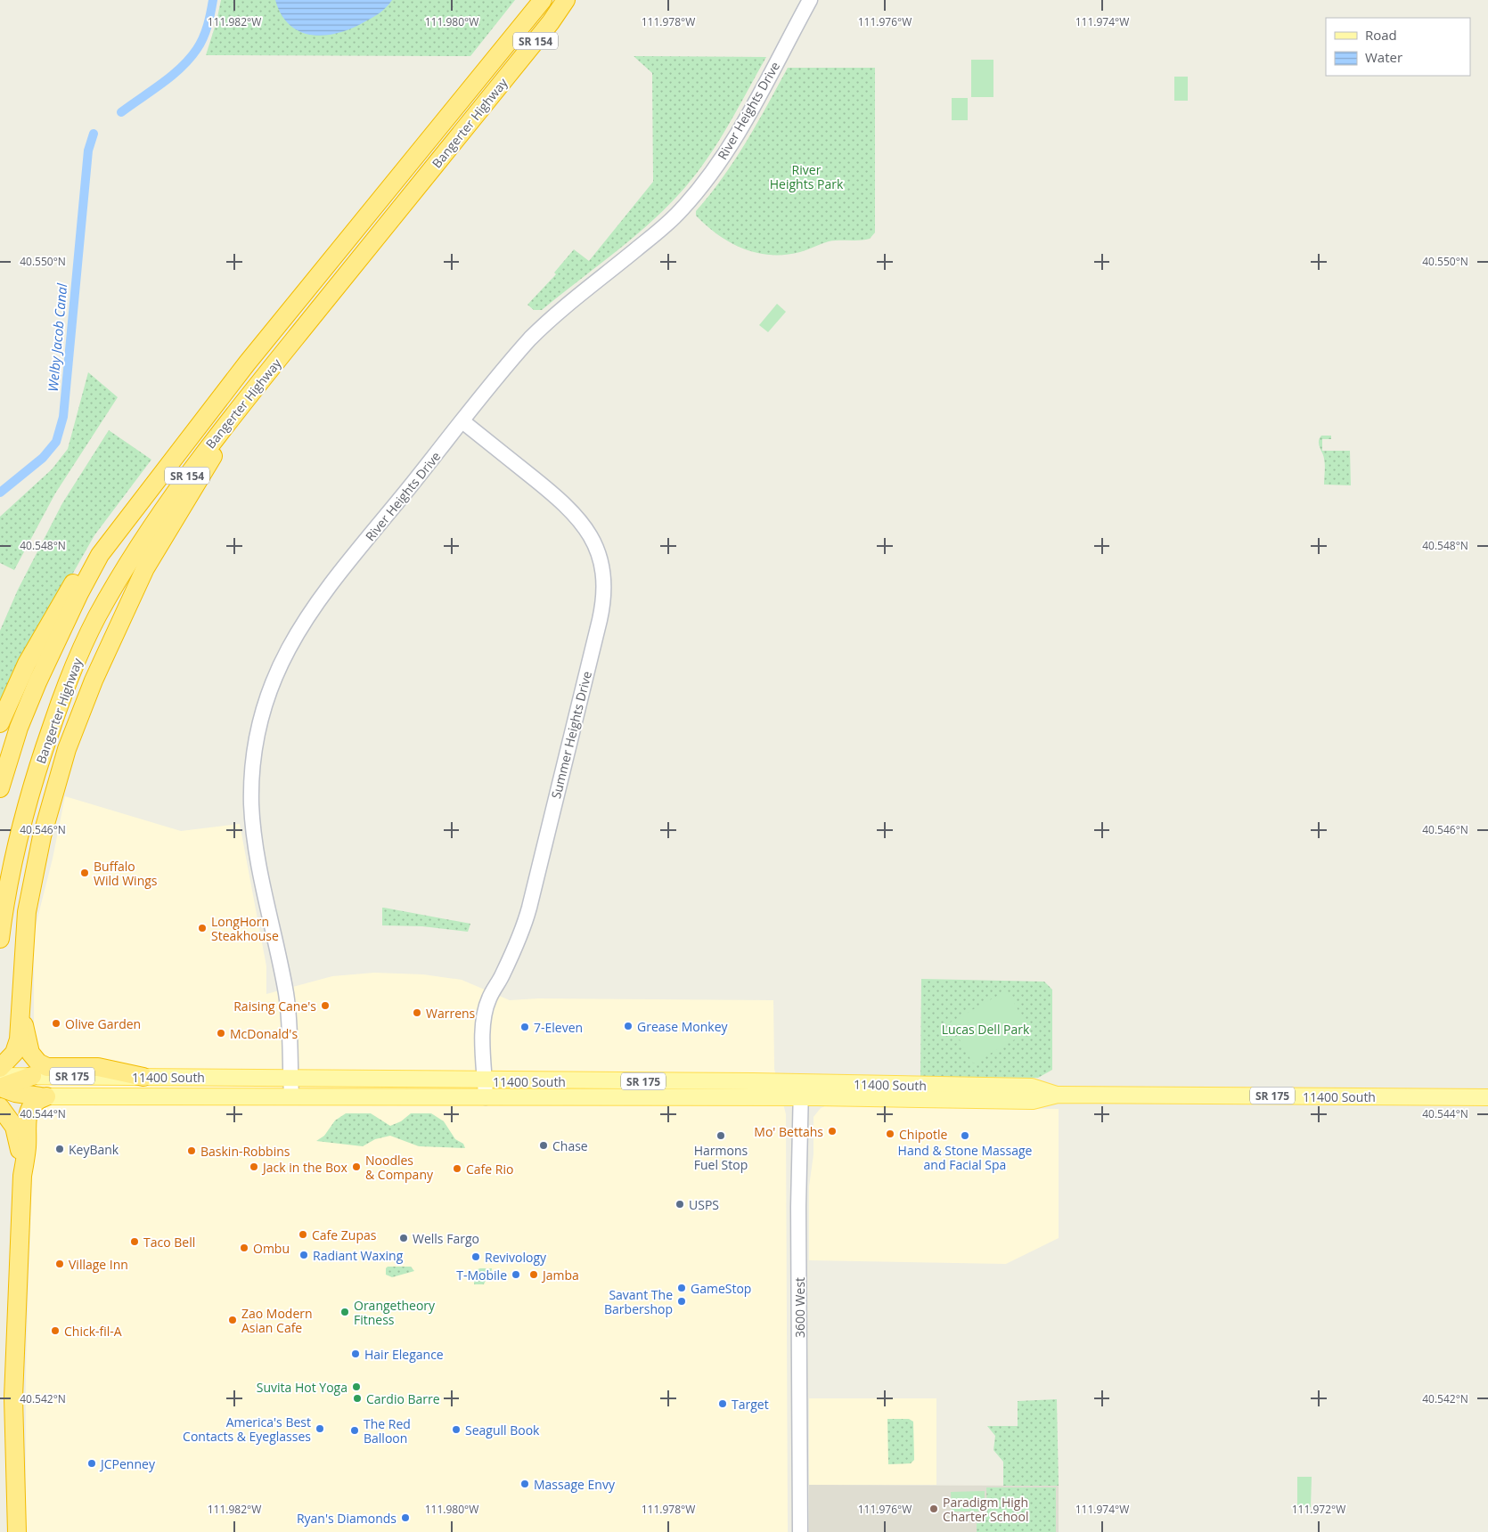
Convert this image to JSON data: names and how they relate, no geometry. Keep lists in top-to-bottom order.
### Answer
{
  "streets": {
    "highway": ["SR 154", "Bangerter Highway"],
    "main road": ["SR 175", "11400 South"],
    "street": ["River Heights Drive", "Summer Heights Drive", "3600 West"]
  },
  "crossings": [
    ["River Heights Drive", "Summer Heights Drive"],
    ["River Heights Drive", "11400 South"],
    ["Summer Heights Drive", "11400 South"],
    ["11400 South", "3600 West"]
  ],
  "water": ["Welby Jacob Canal"],
  "parks": ["River Heights Park", "Lucas Dell Park"],
  "places": [
    "Buffalo Wild Wings",
    "LongHorn Steakhouse",
    "Raising Cane's",
    "Warrens",
    "Olive Garden",
    "Grease Monkey",
    "7-Eleven",
    "McDonald's",
    "Mo' Bettahs",
    "Chipotle",
    "Harmons Fuel Stop",
    "Hand & Stone Massage and Facial Spa",
    "Chase",
    "KeyBank",
    "Baskin-Robbins",
    "Jack in the Box",
    "Noodles & Company",
    "Cafe Rio",
    "USPS",
    "Cafe Zupas",
    "Wells Fargo",
    "Taco Bell",
    "Ombu",
    "Radiant Waxing",
    "Revivology",
    "Village Inn",
    "T-Mobile",
    "Jamba",
    "GameStop",
    "Savant The Barbershop",
    "Orangetheory Fitness",
    "Zao Modern Asian Cafe",
    "Chick-fil-A",
    "Hair Elegance",
    "Suvita Hot Yoga",
    "Cardio Barre",
    "Target",
    "America's Best Contacts & Eyeglasses",
    "Seagull Book",
    "The Red Balloon",
    "JCPenney",
    "Massage Envy",
    "Paradigm High Charter School",
    "Ryan's Diamonds"
  ],
  "legend": ["Road", "Water"],
  "coordinates": [
    "111.982°W",
    "111.980°W",
    "111.978°W",
    "111.976°W",
    "111.974°W",
    "40.550°N",
    "40.548°N",
    "40.546°N",
    "40.544°N",
    "40.542°N",
    "111.972°W"
  ]
}
